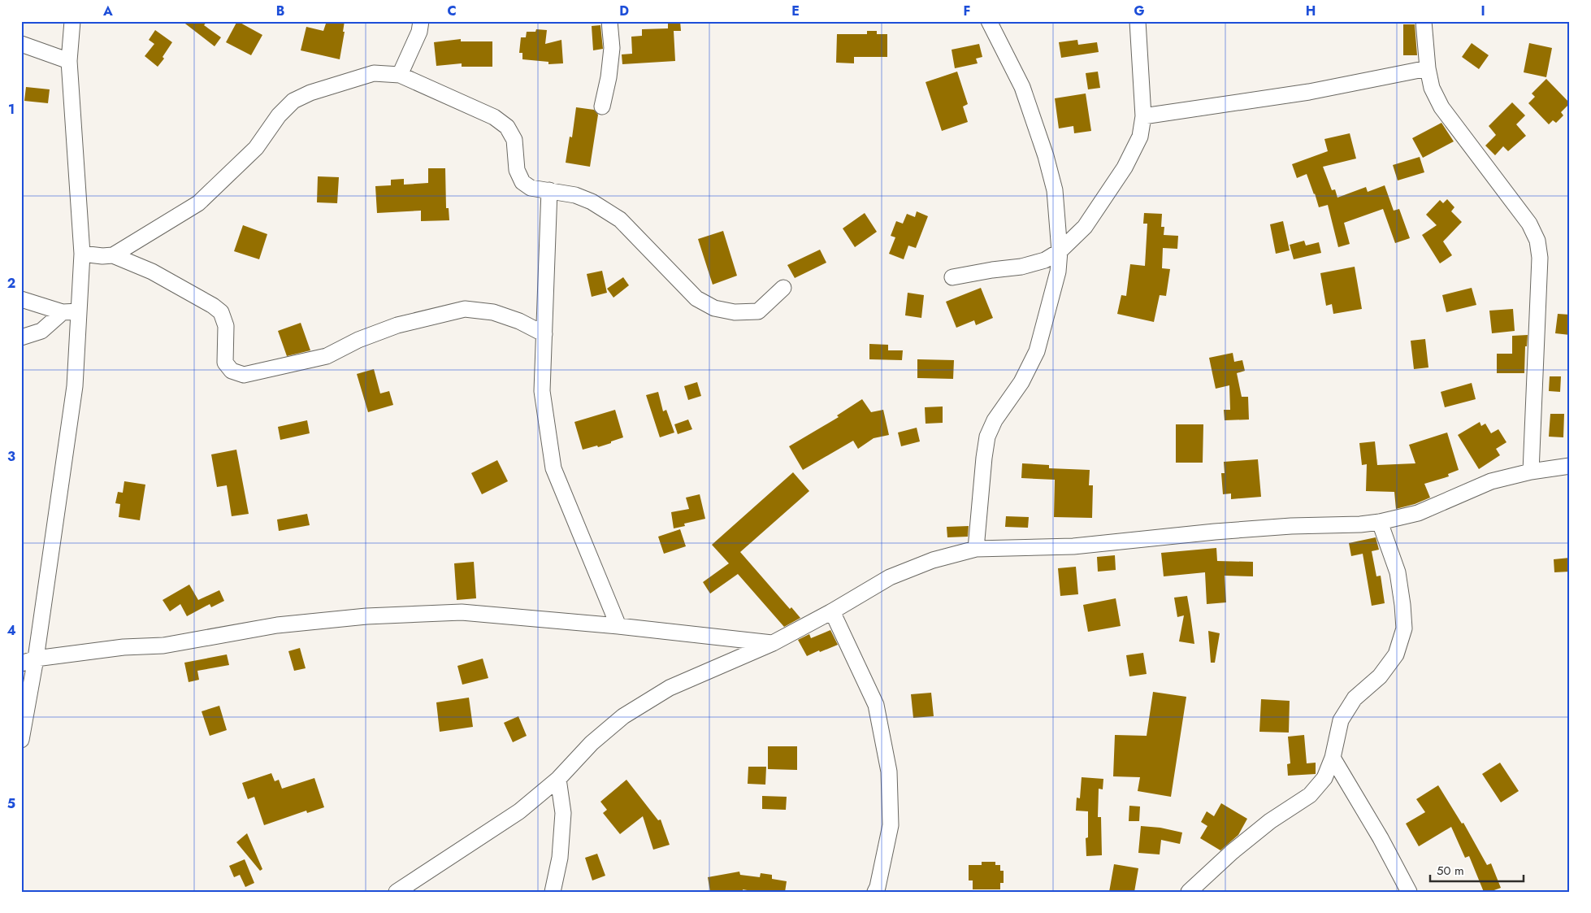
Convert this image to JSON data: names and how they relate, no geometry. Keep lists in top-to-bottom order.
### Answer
{
  "scale_bar": "50 m",
  "grid": {
    "columns": [
      "A",
      "B",
      "C",
      "D",
      "E",
      "F",
      "G",
      "H",
      "I"
    ],
    "rows": [
      "1",
      "2",
      "3",
      "4",
      "5"
    ]
  }
}
